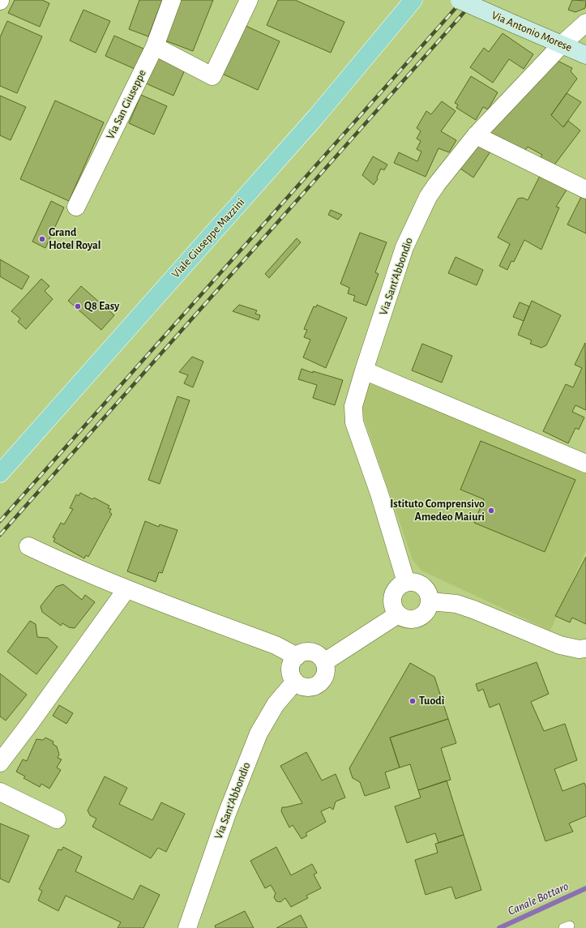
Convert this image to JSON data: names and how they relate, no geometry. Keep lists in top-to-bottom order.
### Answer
{
  "streets": {
    "main road": ["Viale Giuseppe Mazzini"],
    "street": ["Via Antonio Morese", "Via San Giuseppe", "Via Sant'Abbondio"]
  },
  "crossings": [
    ["Via Antonio Morese", "Via Sant'Abbondio"]
  ],
  "water": ["Canale Bottaro"],
  "places": [
    "Grand Hotel Royal",
    "Q8 Easy",
    "Istituto Comprensivo Amedeo Maiuri",
    "Tuodì"
  ]
}
